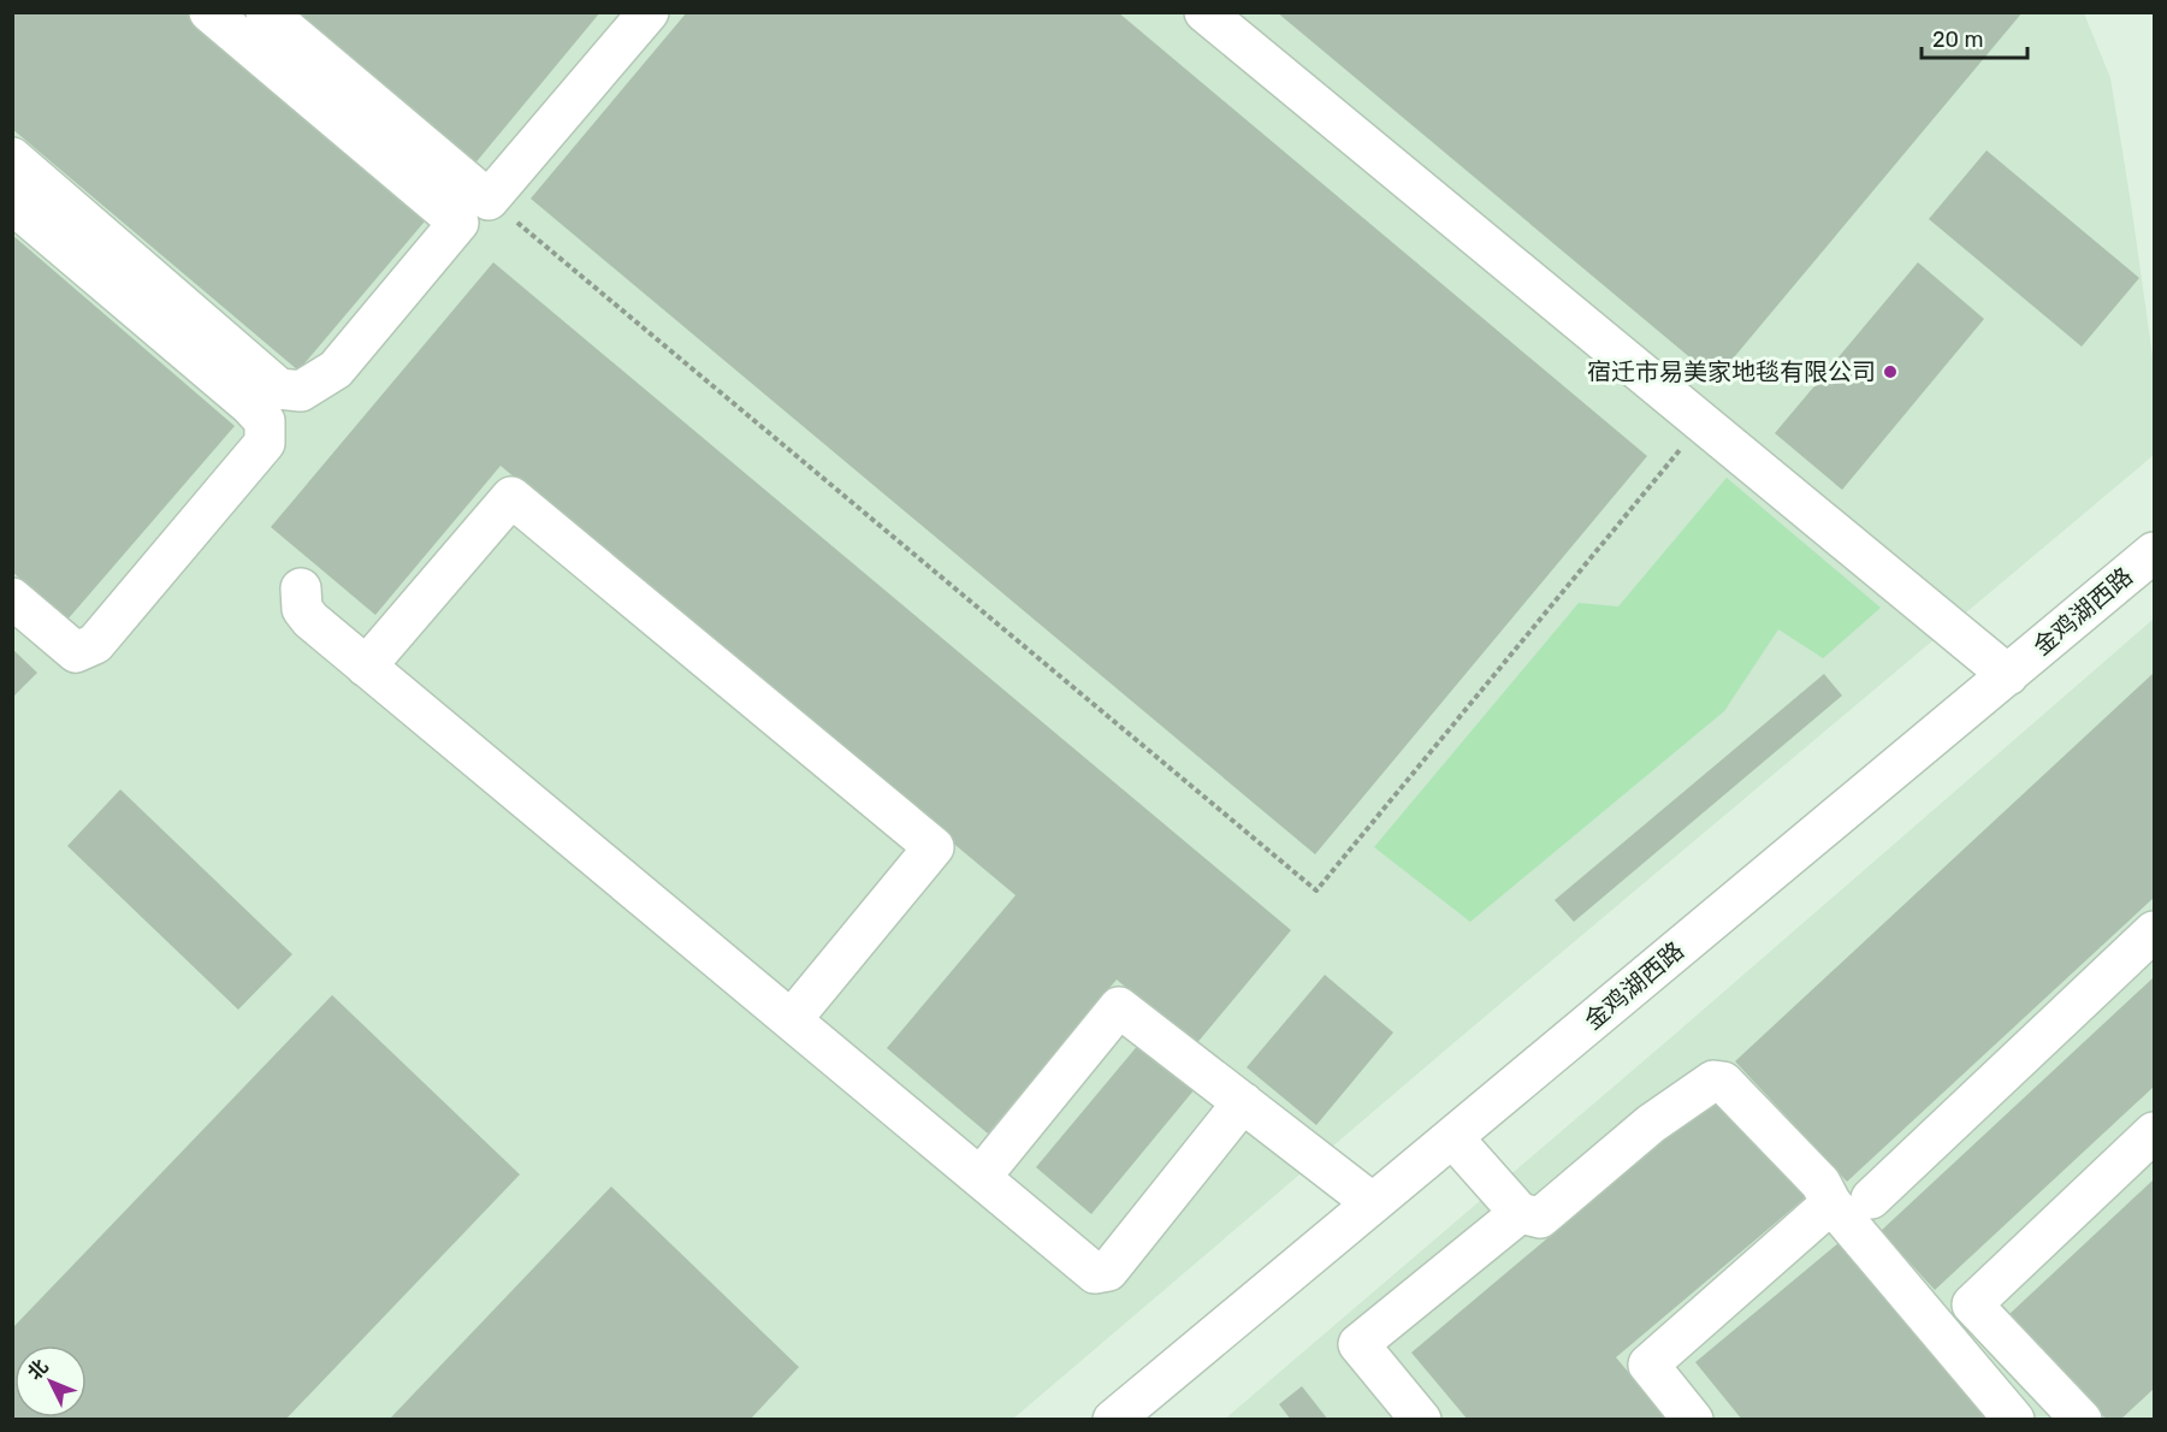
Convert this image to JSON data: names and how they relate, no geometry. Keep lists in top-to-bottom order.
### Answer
{
  "streets": {
    "street": ["金鸡湖西路"]
  },
  "places": ["宿迁市易美家地毯有限公司"],
  "scale_bar": "20 m",
  "north": "top left"
}
